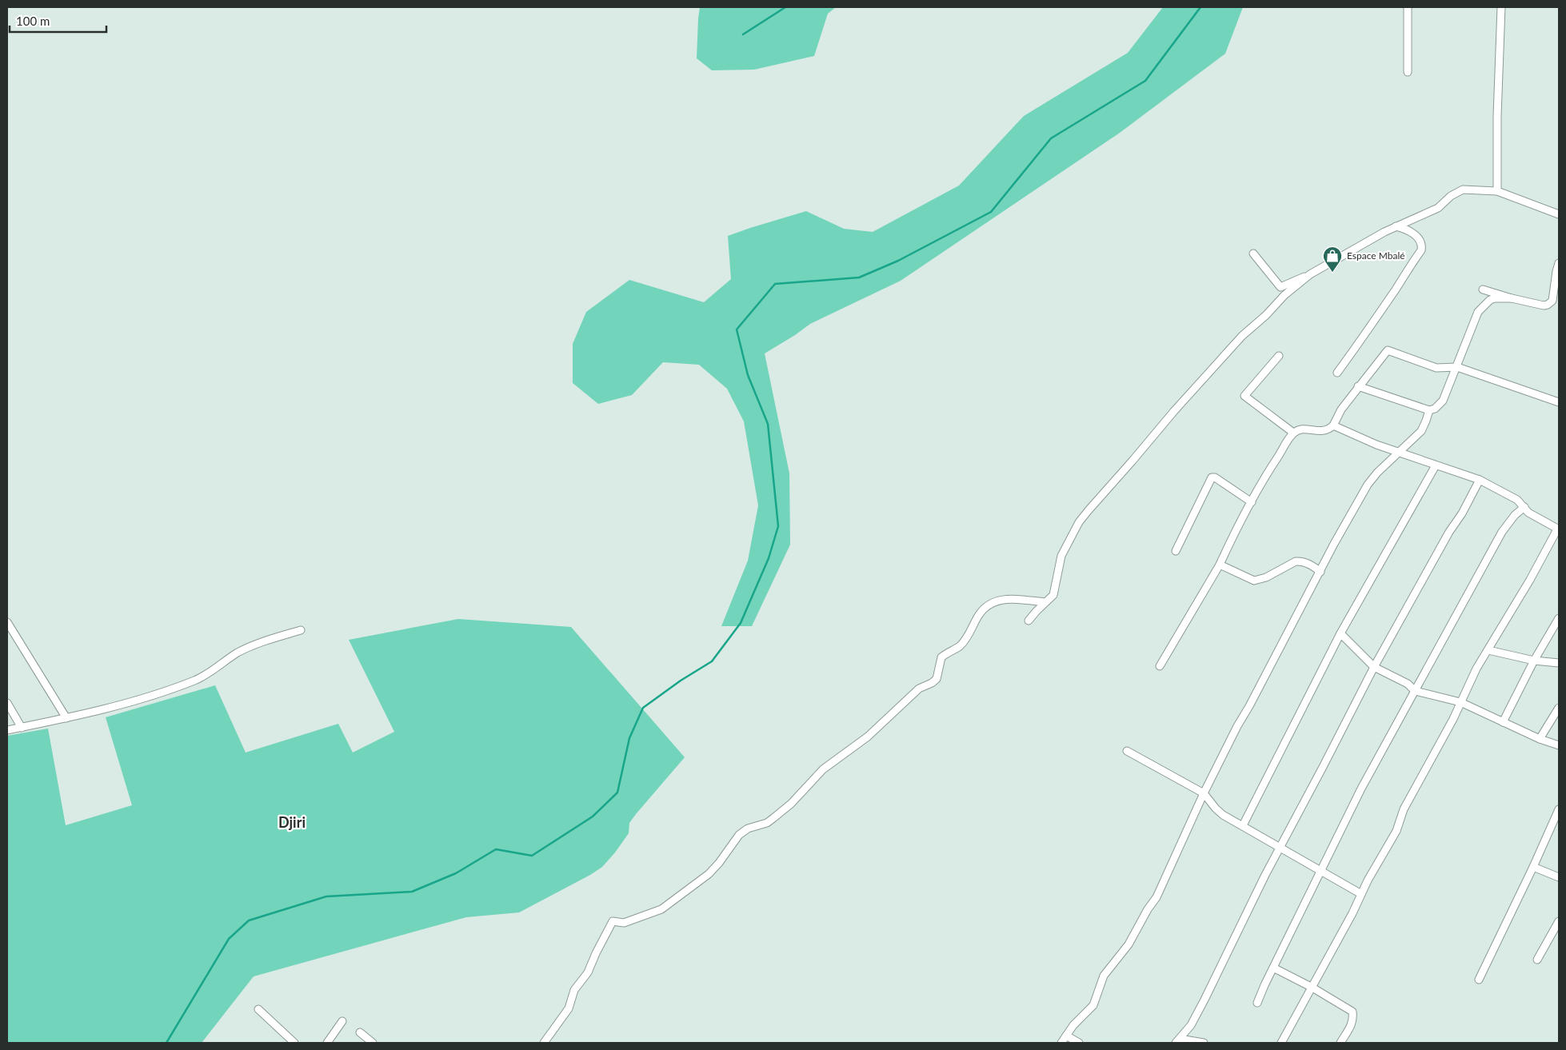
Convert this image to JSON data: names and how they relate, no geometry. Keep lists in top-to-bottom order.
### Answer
{
  "districts": ["Djiri"],
  "places": {
    "shop": ["Espace Mbalé"]
  },
  "scale_bar": "100 m"
}
